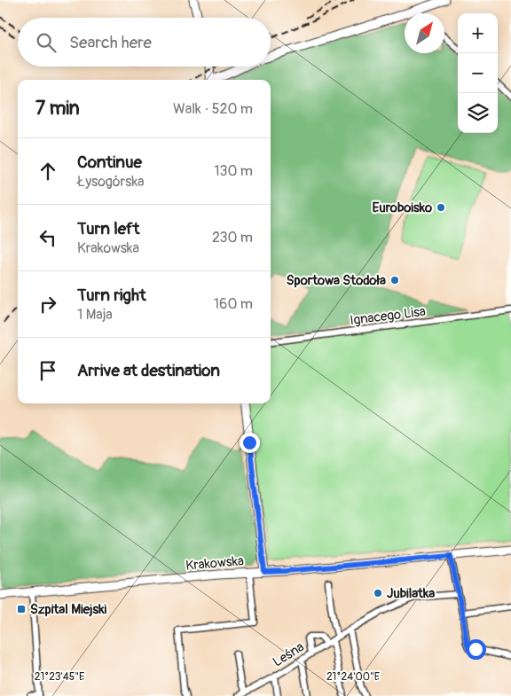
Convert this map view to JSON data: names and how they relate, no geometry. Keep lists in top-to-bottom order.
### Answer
{
  "streets": {
    "street": ["Ignacego Lisa", "Krakowska", "Leśna"]
  },
  "places": {
    "other": ["Euroboisko", "Sportowa Stodoła", "Jubilatka"],
    "transit": ["Szpital Miejski"]
  },
  "north": "top right",
  "page": {
    "map_buttons": ["+", "−"],
    "search": "Search here",
    "heading": ["7 min", "Walk · 520 m"],
    "list": [
      ["Continue", "Łysogórska", "130 m"],
      ["Turn left", "Krakowska", "230 m"],
      ["Turn right", "1 Maja", "160 m"],
      "Arrive at destination"
    ]
  },
  "coordinates": ["21°23'45\"E", "21°24'00\"E"]
}
